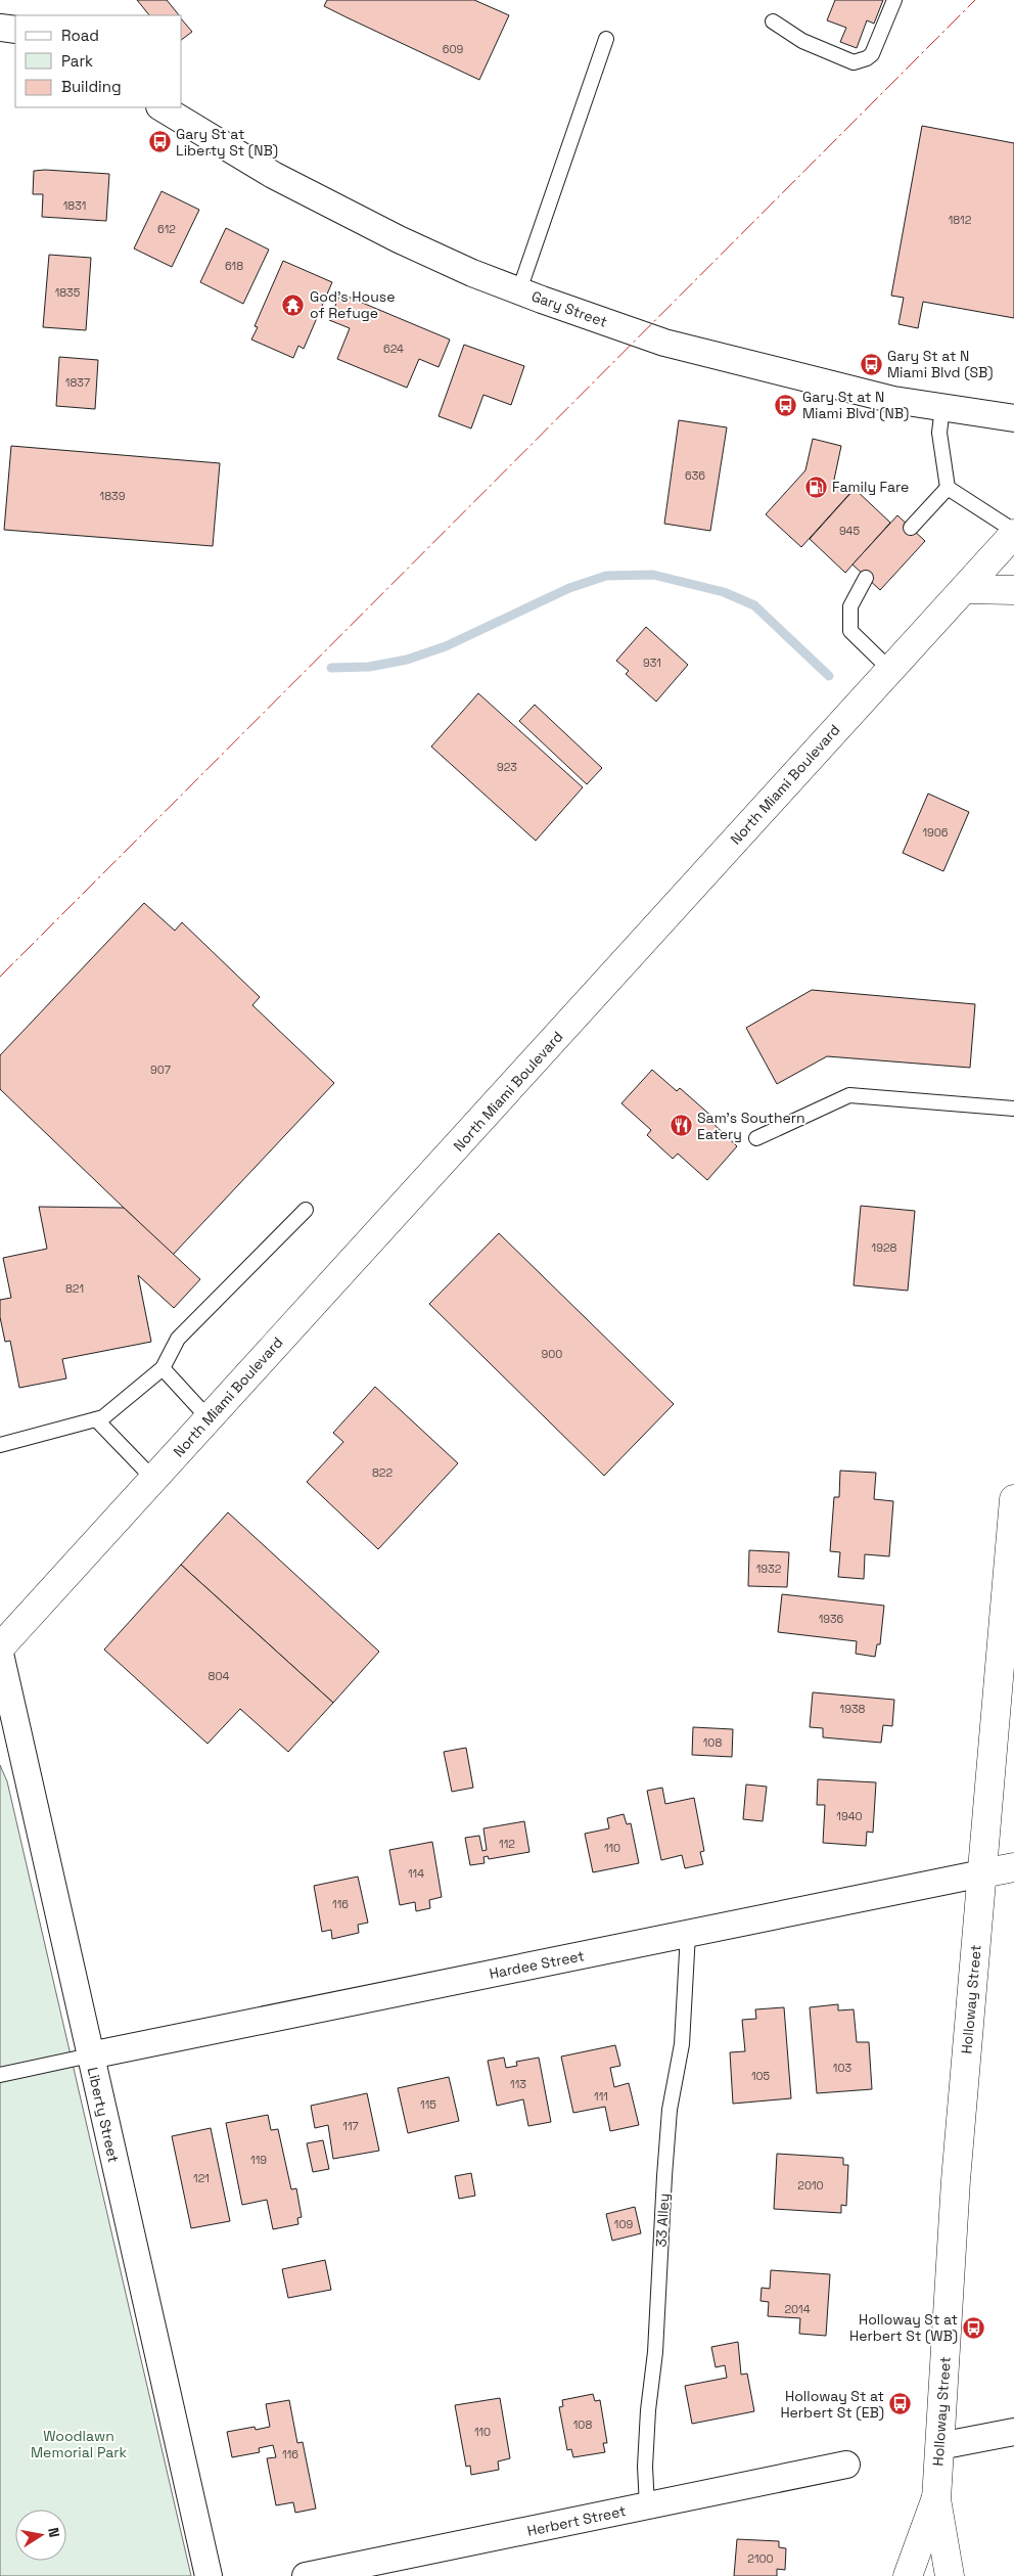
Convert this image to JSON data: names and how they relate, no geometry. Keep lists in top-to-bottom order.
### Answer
{
  "streets": {
    "street": [
      "Gary Street",
      "North Miami Boulevard",
      "Hardee Street",
      "Holloway Street",
      "Liberty Street",
      "Herbert Street"
    ],
    "lane": ["33 Alley"]
  },
  "crossings": [
    ["Hardee Street", "Holloway Street"],
    ["Hardee Street", "Liberty Street"],
    ["Hardee Street", "33 Alley"],
    ["33 Alley", "Herbert Street"]
  ],
  "parks": ["Woodlawn Memorial Park"],
  "places": {
    "bus stop": [
      "Gary St at Liberty St (NB)",
      "Gary St at N Miami Blvd (SB)",
      "Gary St at N Miami Blvd (NB)",
      "Holloway St at Herbert St (WB)",
      "Holloway St at Herbert St (EB)"
    ],
    "temple": ["God's House of Refuge"],
    "fuel station": ["Family Fare"],
    "restaurant": ["Sam's Southern Eatery"]
  },
  "house_numbers": [
    "609",
    "1831",
    "1812",
    "612",
    "618",
    "1835",
    "624",
    "1837",
    "636",
    "1839",
    "945",
    "931",
    "923",
    "1906",
    "907",
    "1928",
    "821",
    "900",
    "822",
    "1932",
    "1936",
    "804",
    "1938",
    "108",
    "1940",
    "112",
    "110",
    "114",
    "116",
    "103",
    "105",
    "113",
    "111",
    "115",
    "117",
    "119",
    "121",
    "2010",
    "109",
    "2014",
    "108",
    "110",
    "116",
    "2100"
  ],
  "legend": ["Road", "Park", "Building"],
  "north": "right"
}
